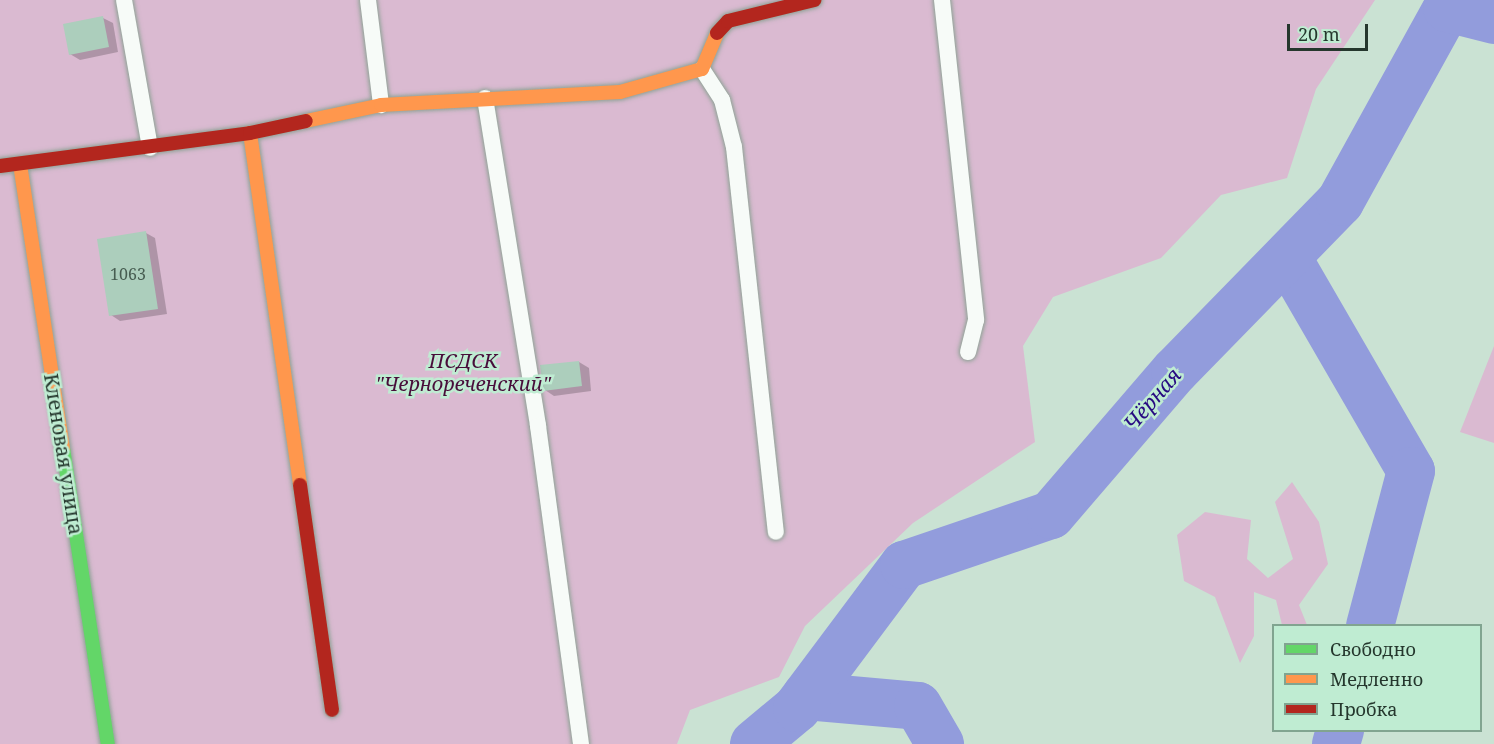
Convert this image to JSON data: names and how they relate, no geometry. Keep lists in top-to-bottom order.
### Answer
{
  "streets": {
    "street": ["Кленовая улица"]
  },
  "water": ["Чёрная"],
  "parks": ["ПСДСК \"Чернореченский\""],
  "house_numbers": ["1063"],
  "legend": ["Свободно", "Медленно", "Пробка"],
  "scale_bar": "20 m"
}
